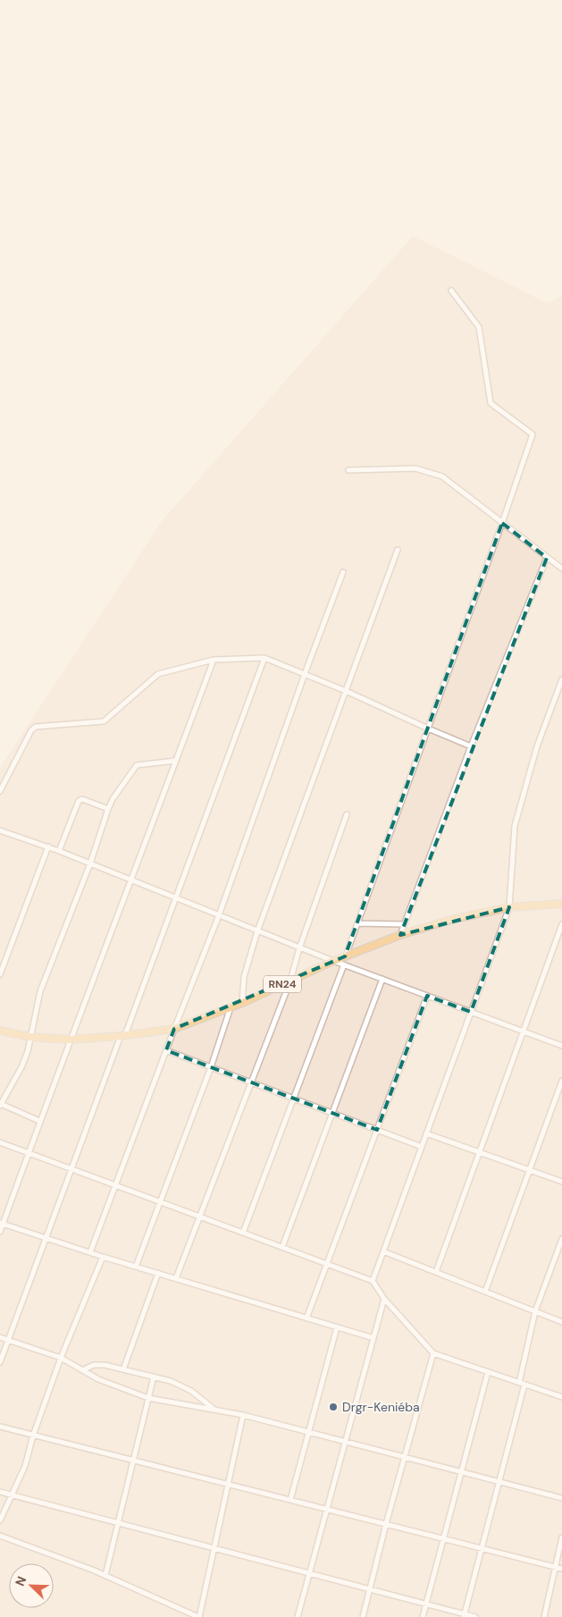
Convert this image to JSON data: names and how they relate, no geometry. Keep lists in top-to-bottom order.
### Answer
{
  "streets": {
    "main road": ["RN24"]
  },
  "places": ["Drgr-Keniéba"],
  "north": "top left"
}
